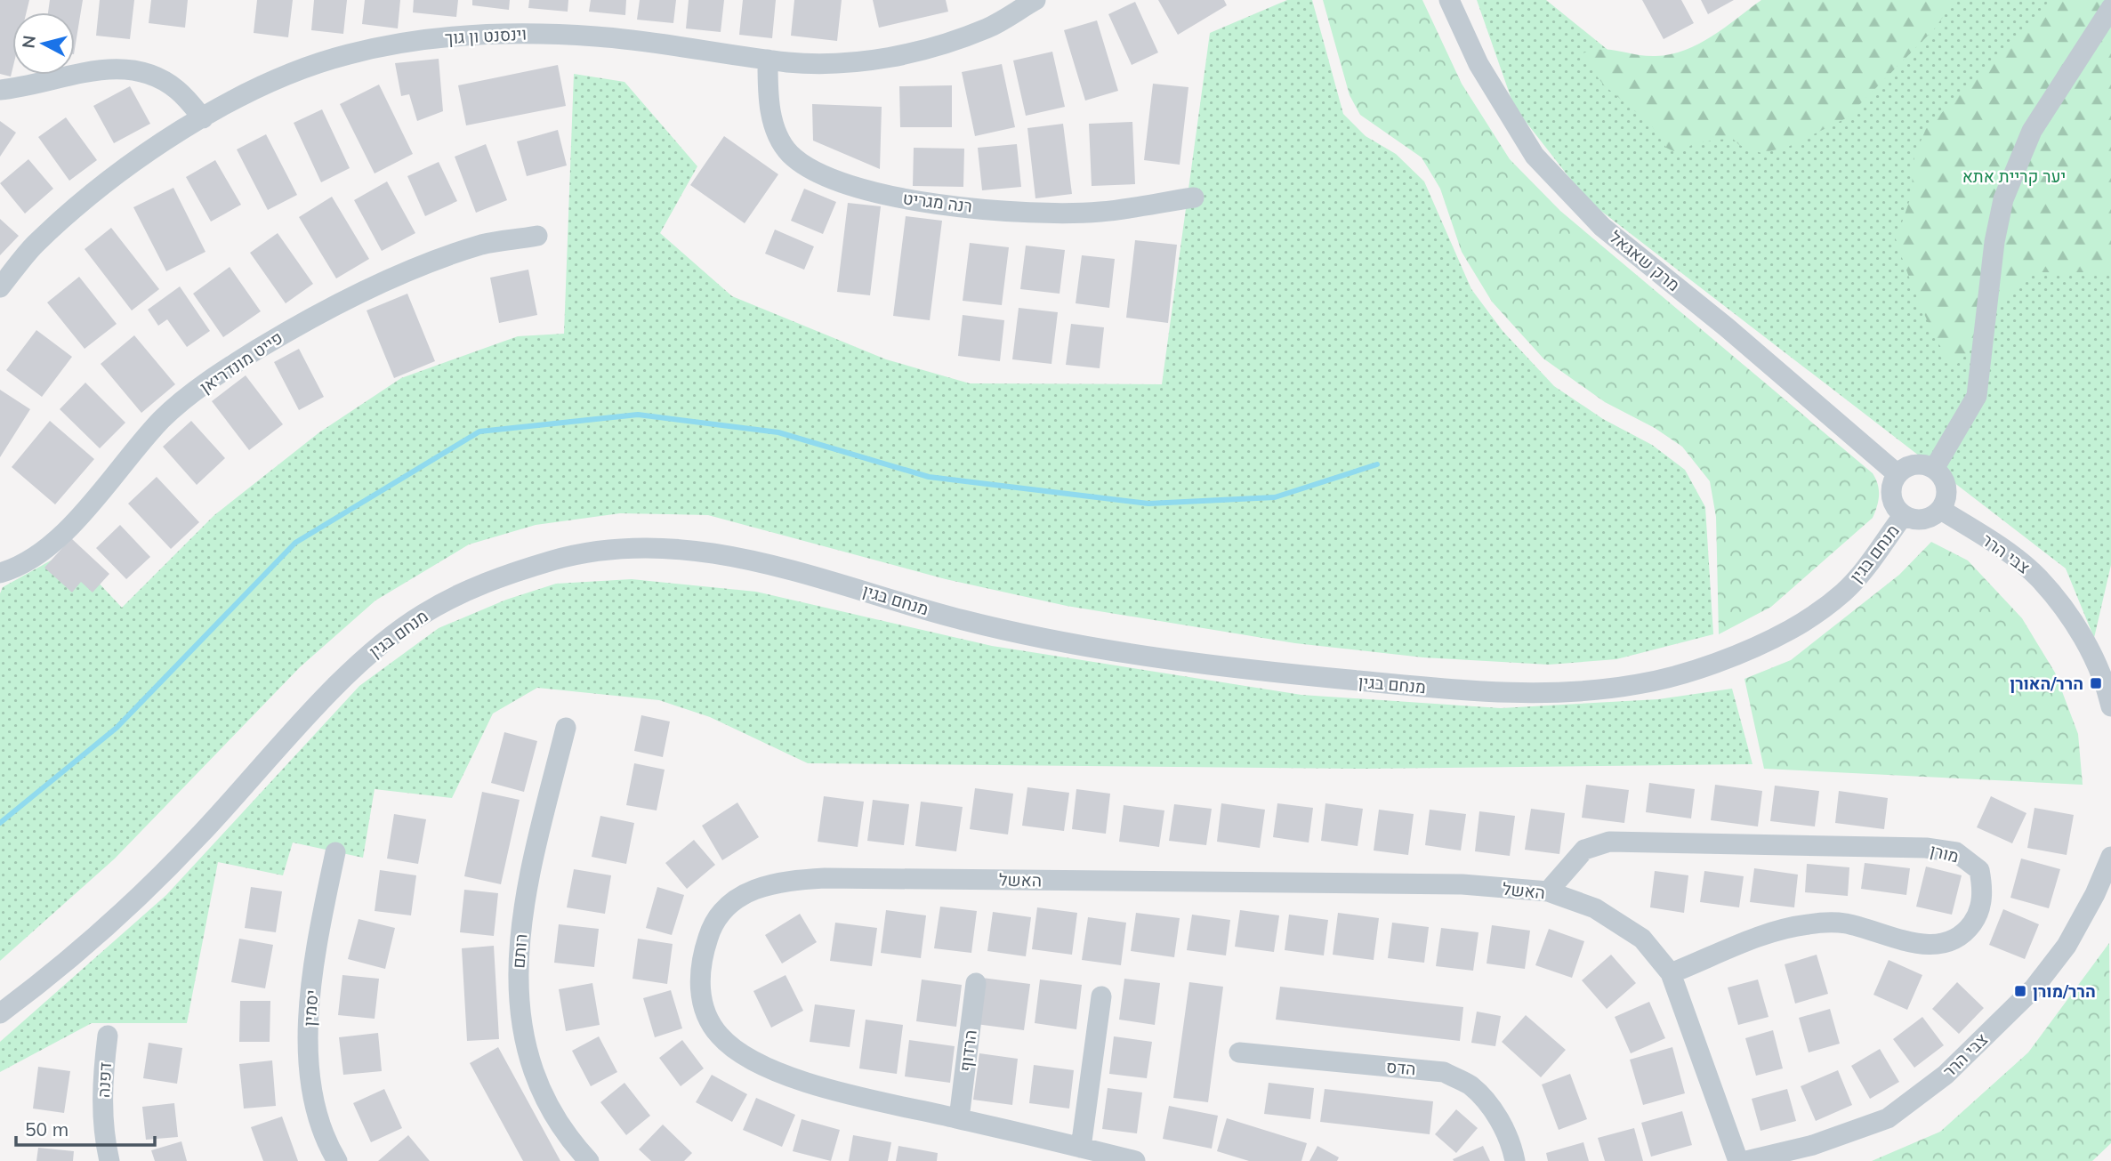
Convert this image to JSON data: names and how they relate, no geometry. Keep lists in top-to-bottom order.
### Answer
{
  "streets": {
    "street": [
      "וינסנט ון גוך",
      "רנה מגריט",
      "מרק שאגאל",
      "פייט מונדריאן",
      "מנחם בגין",
      "צבי הרר",
      "מורן",
      "האשל",
      "רותם",
      "יסמין",
      "הרדוף",
      "הדס",
      "דפנה"
    ]
  },
  "crossings": [
    ["וינסנט ון גוך", "רנה מגריט"],
    ["מרק שאגאל", "מנחם בגין"],
    ["מרק שאגאל", "צבי הרר"],
    ["מנחם בגין", "צבי הרר"],
    ["מורן", "האשל"],
    ["האשל", "הרדוף"]
  ],
  "parks": ["יער קריית אתא"],
  "places": {
    "transit": ["הרר/האורן", "הרר/מורן"]
  },
  "scale_bar": "50 m",
  "north": "left"
}
